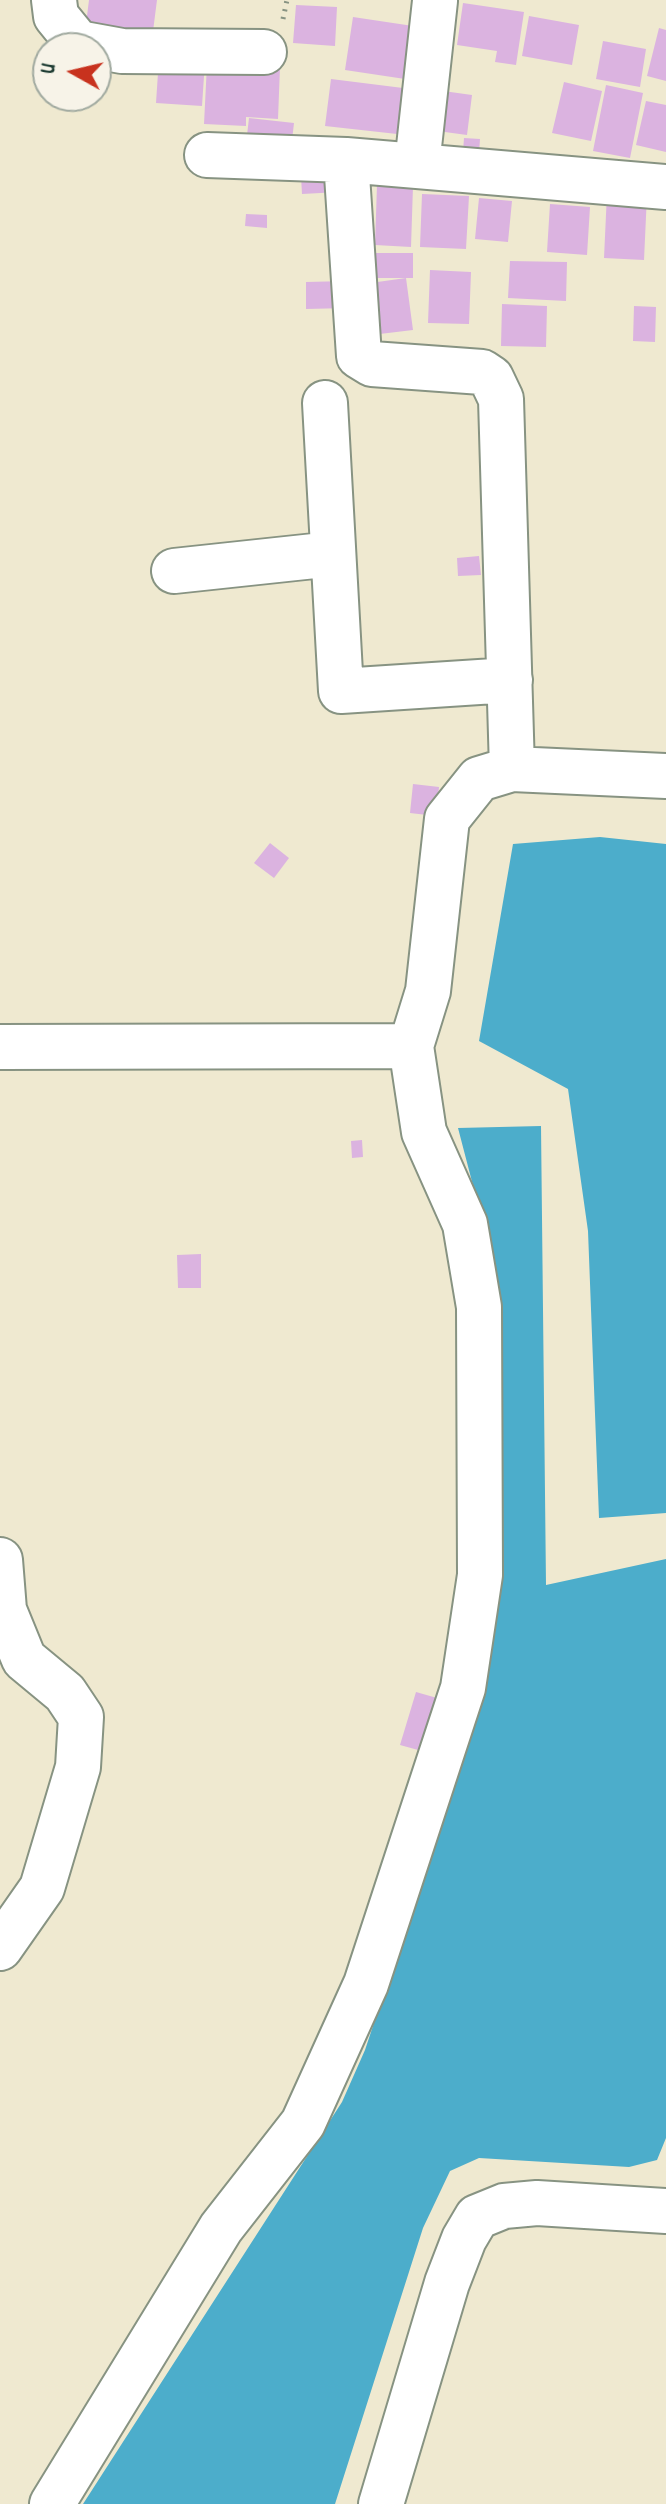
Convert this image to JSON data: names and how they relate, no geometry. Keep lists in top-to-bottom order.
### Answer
{
  "north": "left"
}
